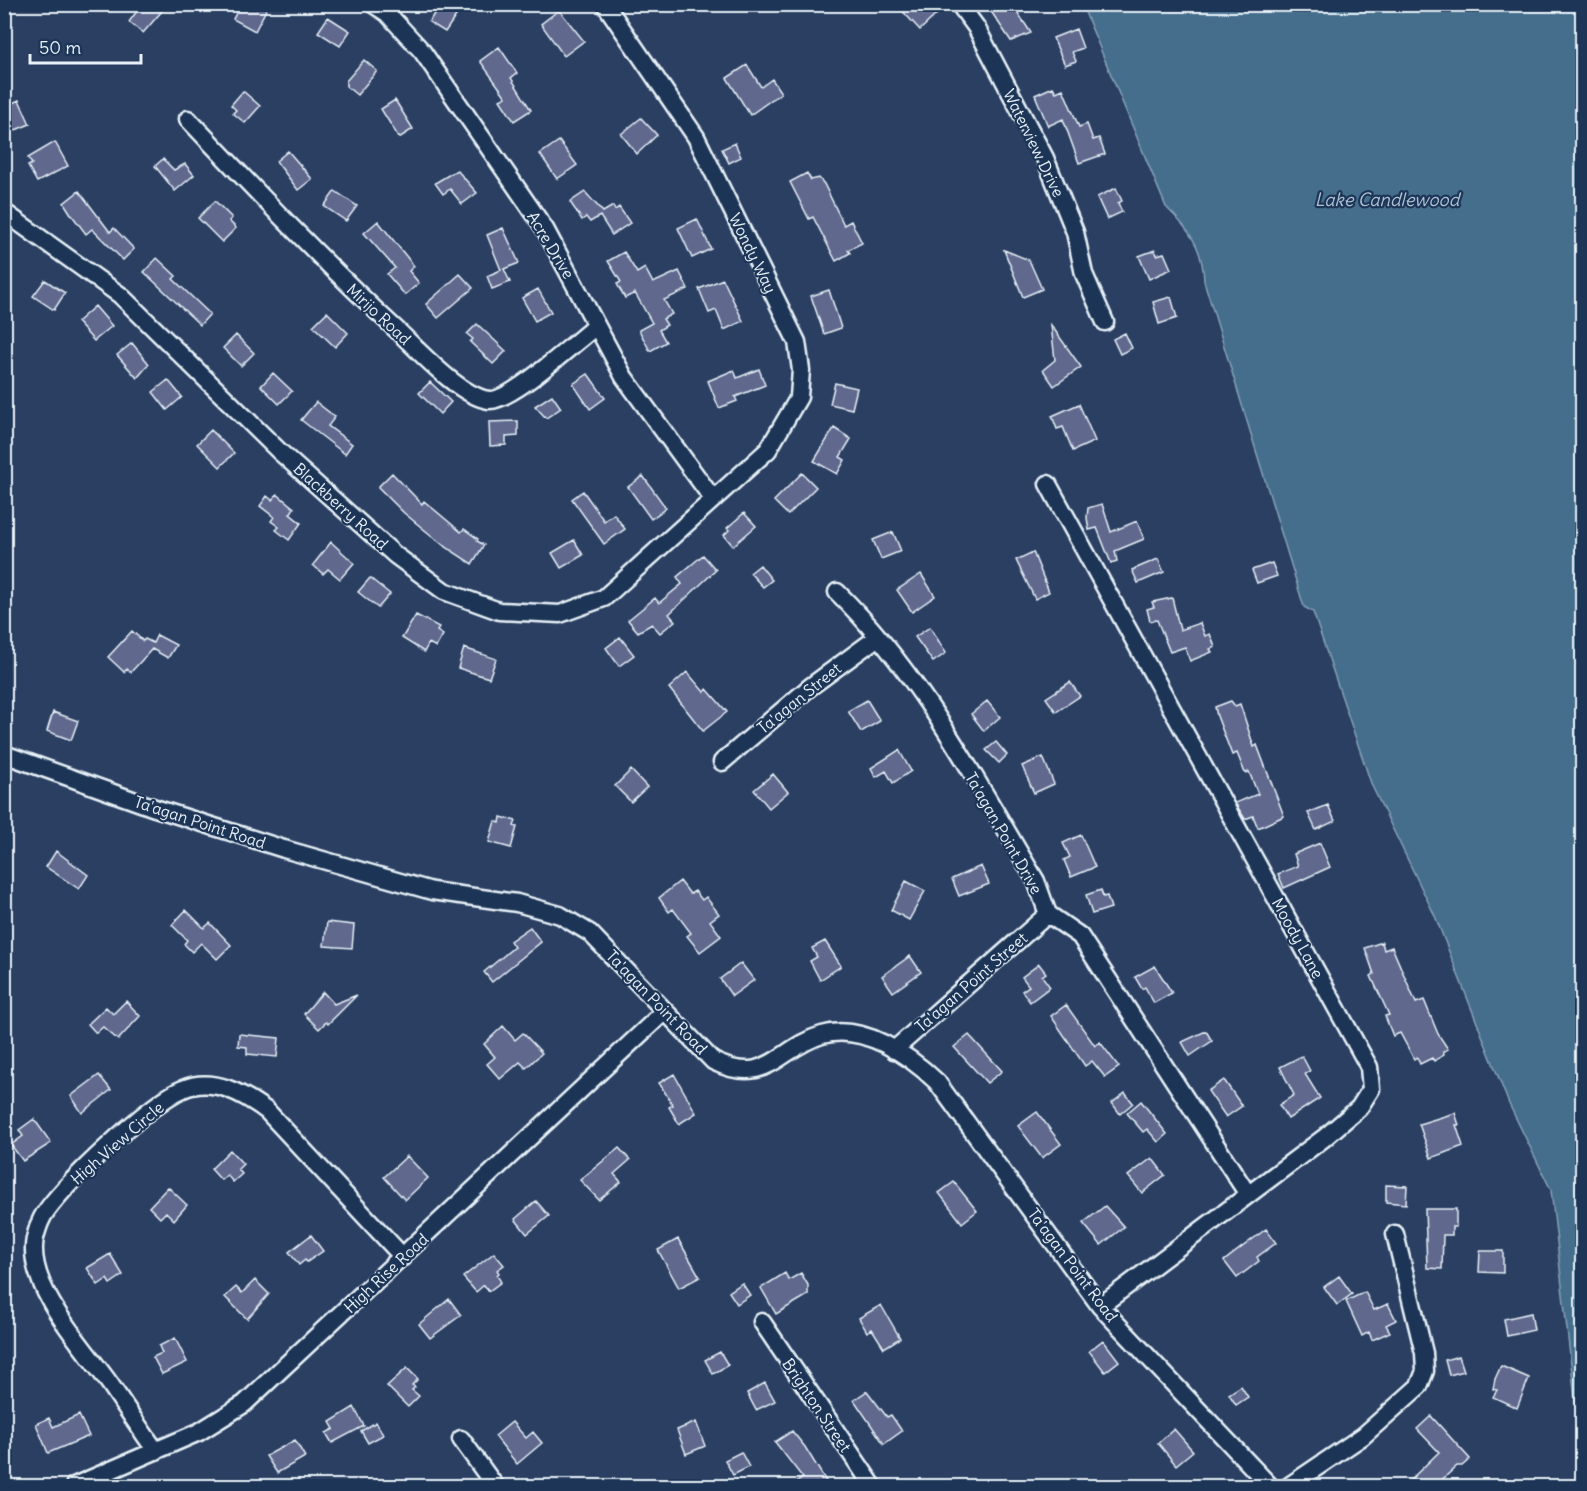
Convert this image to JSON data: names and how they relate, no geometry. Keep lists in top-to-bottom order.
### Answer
{
  "streets": {
    "street": [
      "Waterview Drive",
      "Acre Drive",
      "Wondy Way",
      "Mirijo Road",
      "Blackberry Road",
      "Ta'agan Street",
      "Ta'agan Point Road",
      "Ta'agan Point Drive",
      "Moody Lane",
      "Ta'agan Point Street",
      "High View Circle",
      "High Rise Road",
      "Brighton Street"
    ]
  },
  "crossings": [
    ["Acre Drive", "Wondy Way"],
    ["Acre Drive", "Mirijo Road"],
    ["Acre Drive", "Blackberry Road"],
    ["Wondy Way", "Blackberry Road"],
    ["Ta'agan Street", "Ta'agan Point Drive"],
    ["Ta'agan Point Road", "Moody Lane"],
    ["Ta'agan Point Road", "Ta'agan Point Street"],
    ["Ta'agan Point Road", "High Rise Road"],
    ["Ta'agan Point Drive", "Moody Lane"],
    ["Ta'agan Point Drive", "Ta'agan Point Street"],
    ["High View Circle", "High Rise Road"]
  ],
  "water": ["Lake Candlewood"],
  "scale_bar": "50 m"
}
